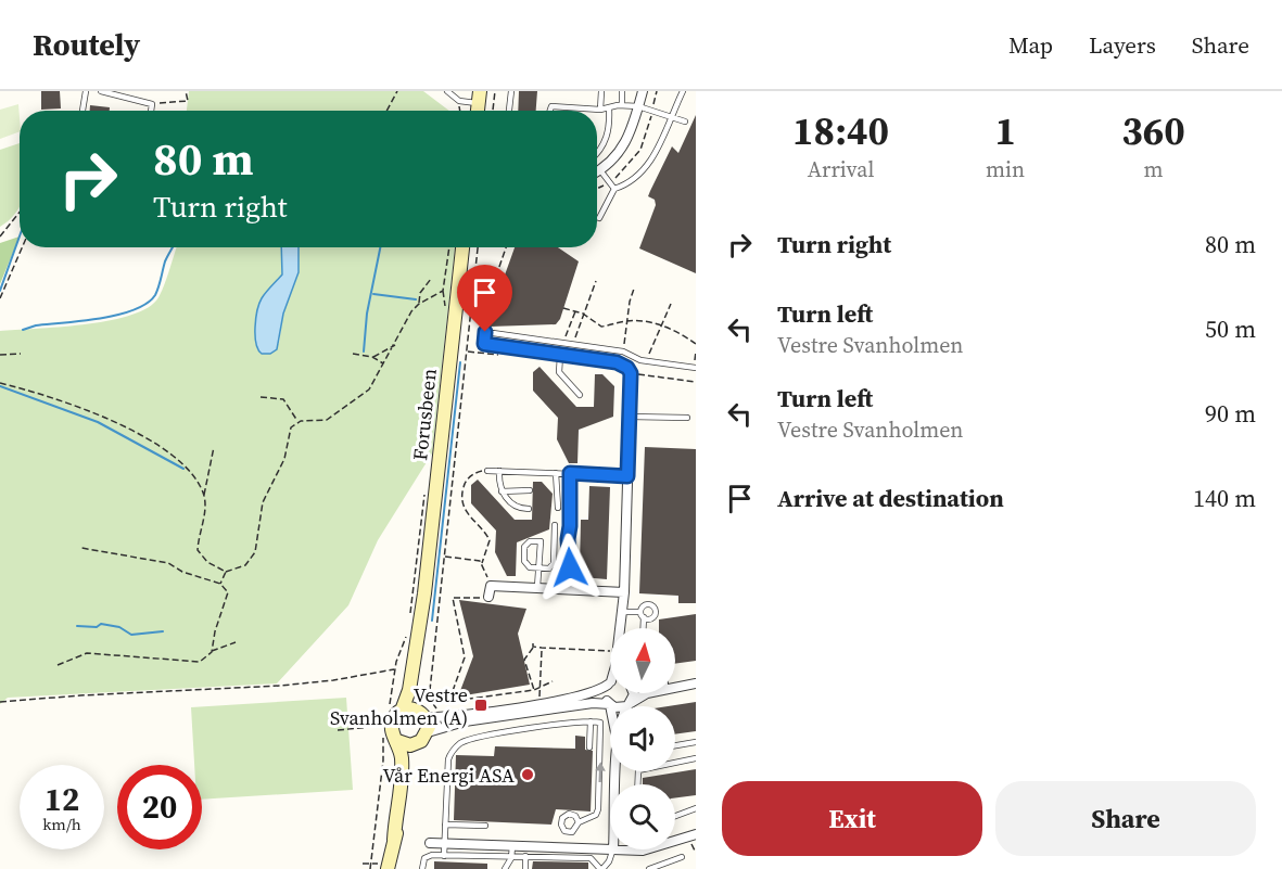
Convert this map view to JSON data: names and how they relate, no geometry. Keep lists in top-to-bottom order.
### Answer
{
  "streets": {
    "main road": ["Forusbeen"]
  },
  "places": {
    "transit": ["Vestre Svanholmen (A)"],
    "other": ["Vår Energi ASA"]
  },
  "north": "top",
  "page": {
    "header": "Routely",
    "nav": ["Map", "Layers", "Share"],
    "eta": [
      "18:40",
      "Arrival",
      "1",
      "min",
      "360",
      "m"
    ],
    "turn": ["80 m", "Turn right"],
    "list": [
      {
        "name": "Turn right",
        "value": "80 m"
      },
      {
        "name": "Turn left",
        "note": "Vestre Svanholmen",
        "value": "50 m"
      },
      {
        "name": "Turn left",
        "note": "Vestre Svanholmen",
        "value": "90 m"
      },
      {
        "name": "Arrive at destination",
        "value": "140 m"
      }
    ],
    "speed": "12 km/h",
    "limit": "20",
    "buttons": ["Exit", "Share"]
  }
}
